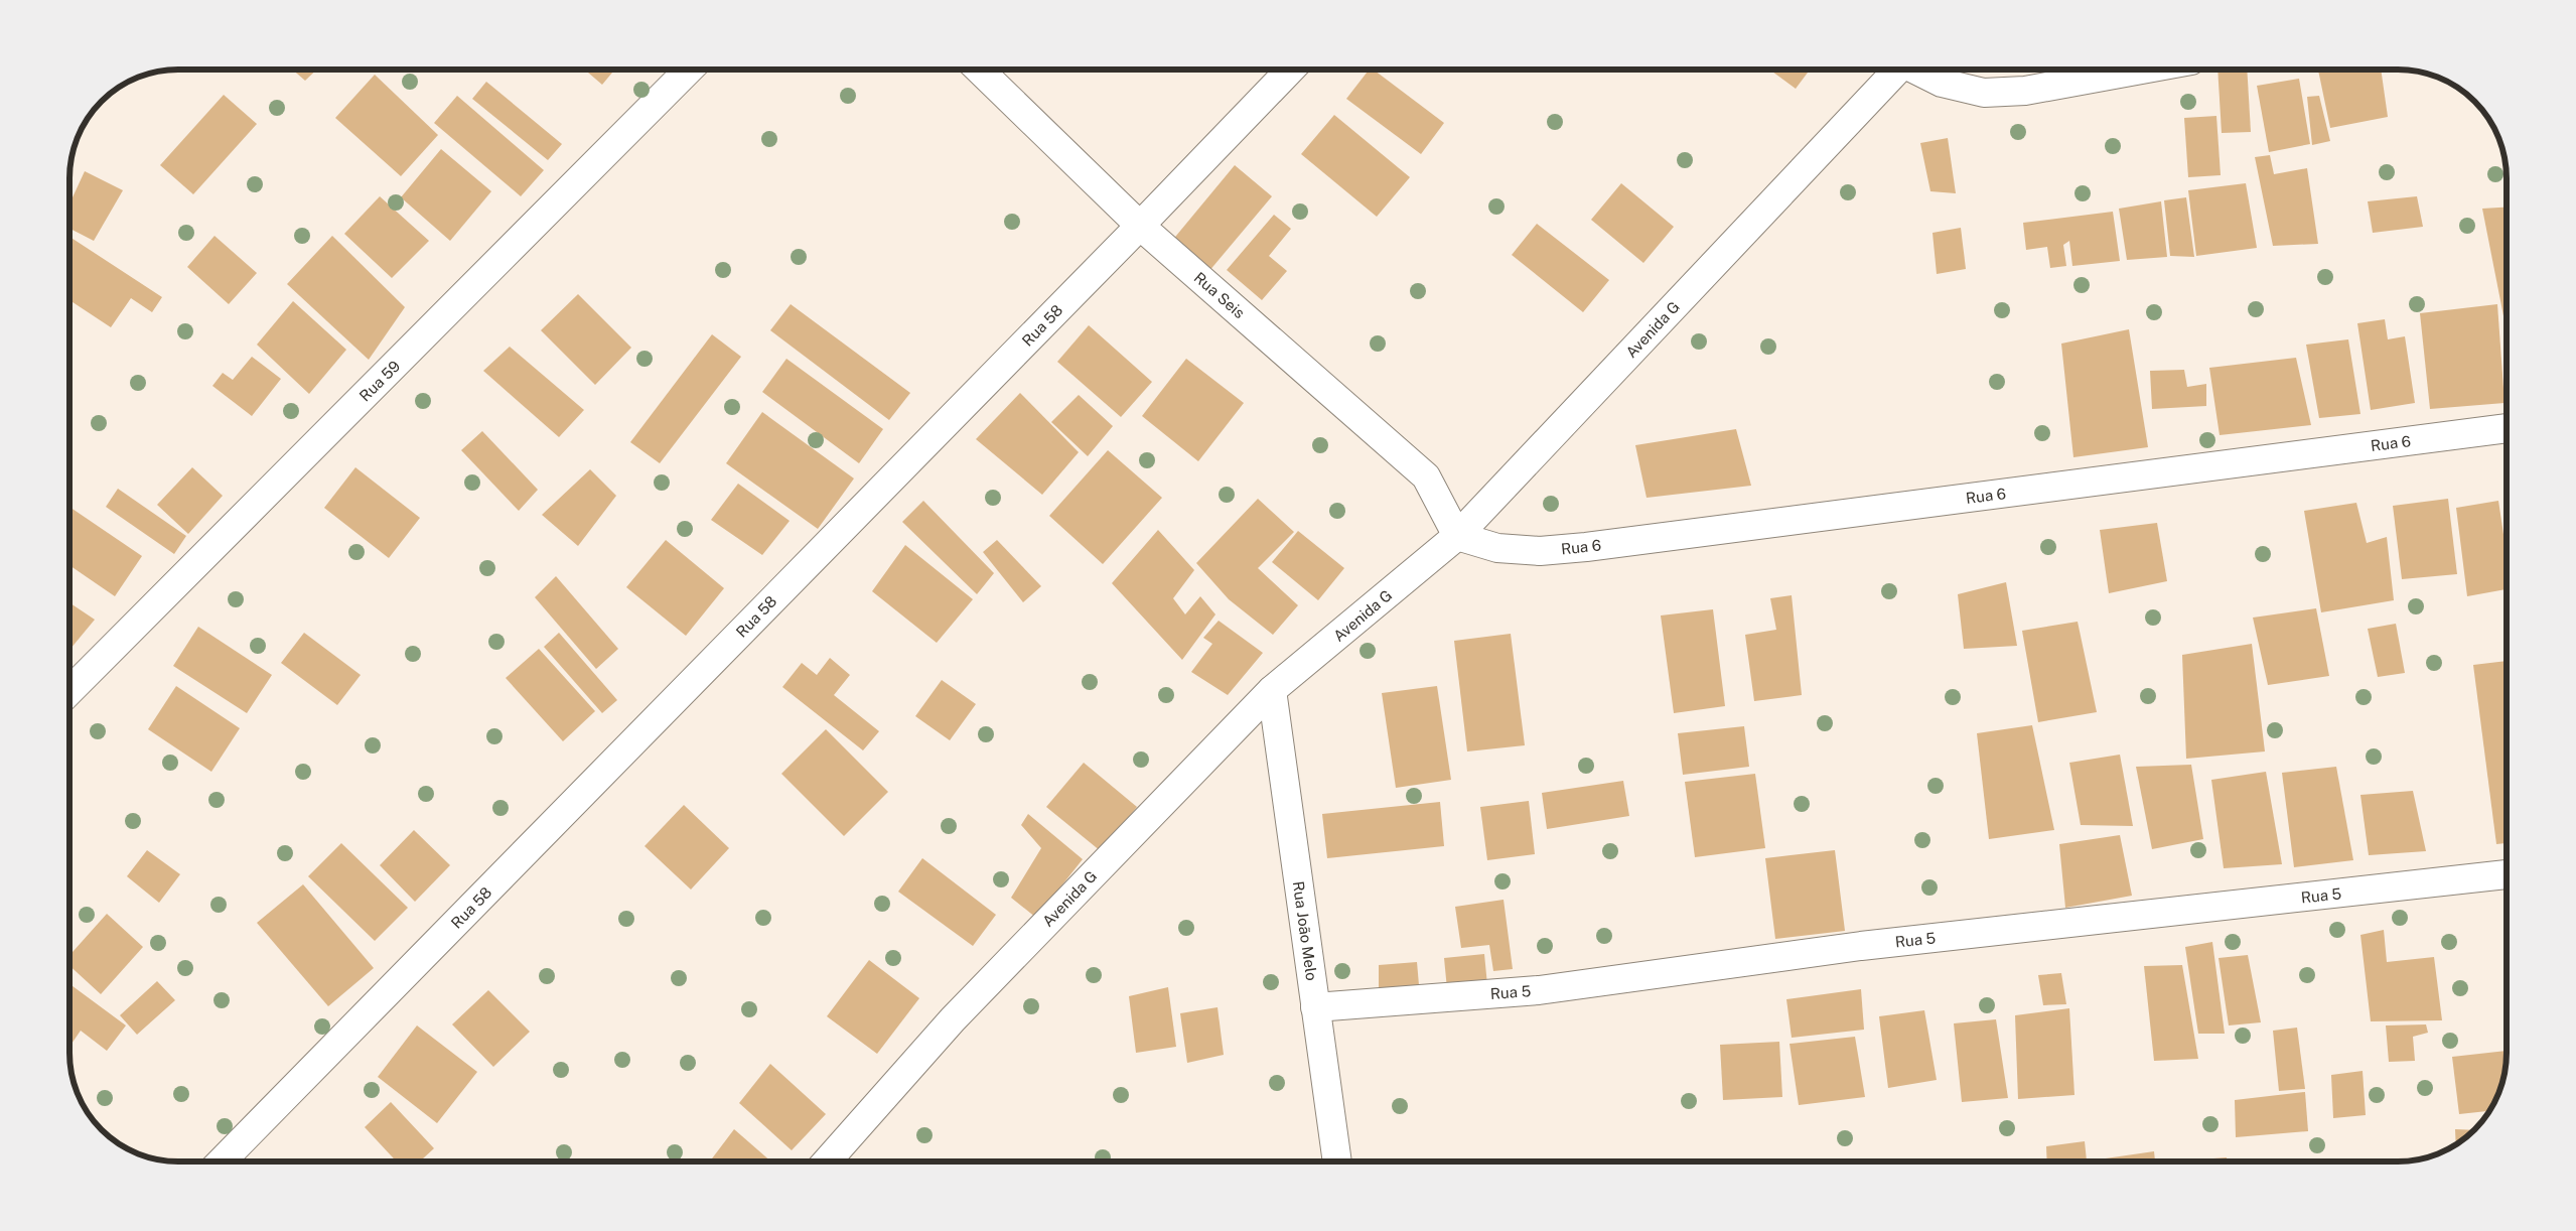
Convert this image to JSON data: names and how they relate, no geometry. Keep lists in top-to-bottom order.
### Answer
{
  "streets": {
    "street": [
      "Rua Seis",
      "Rua 58",
      "Avenida G",
      "Rua 59",
      "Rua 6",
      "Rua 5",
      "Rua João Melo"
    ]
  },
  "crossings": [
    ["Rua Seis", "Rua 58"],
    ["Rua Seis", "Avenida G"],
    ["Rua Seis", "Rua 6"],
    ["Avenida G", "Rua 6"],
    ["Avenida G", "Rua João Melo"],
    ["Rua 5", "Rua João Melo"]
  ]
}
